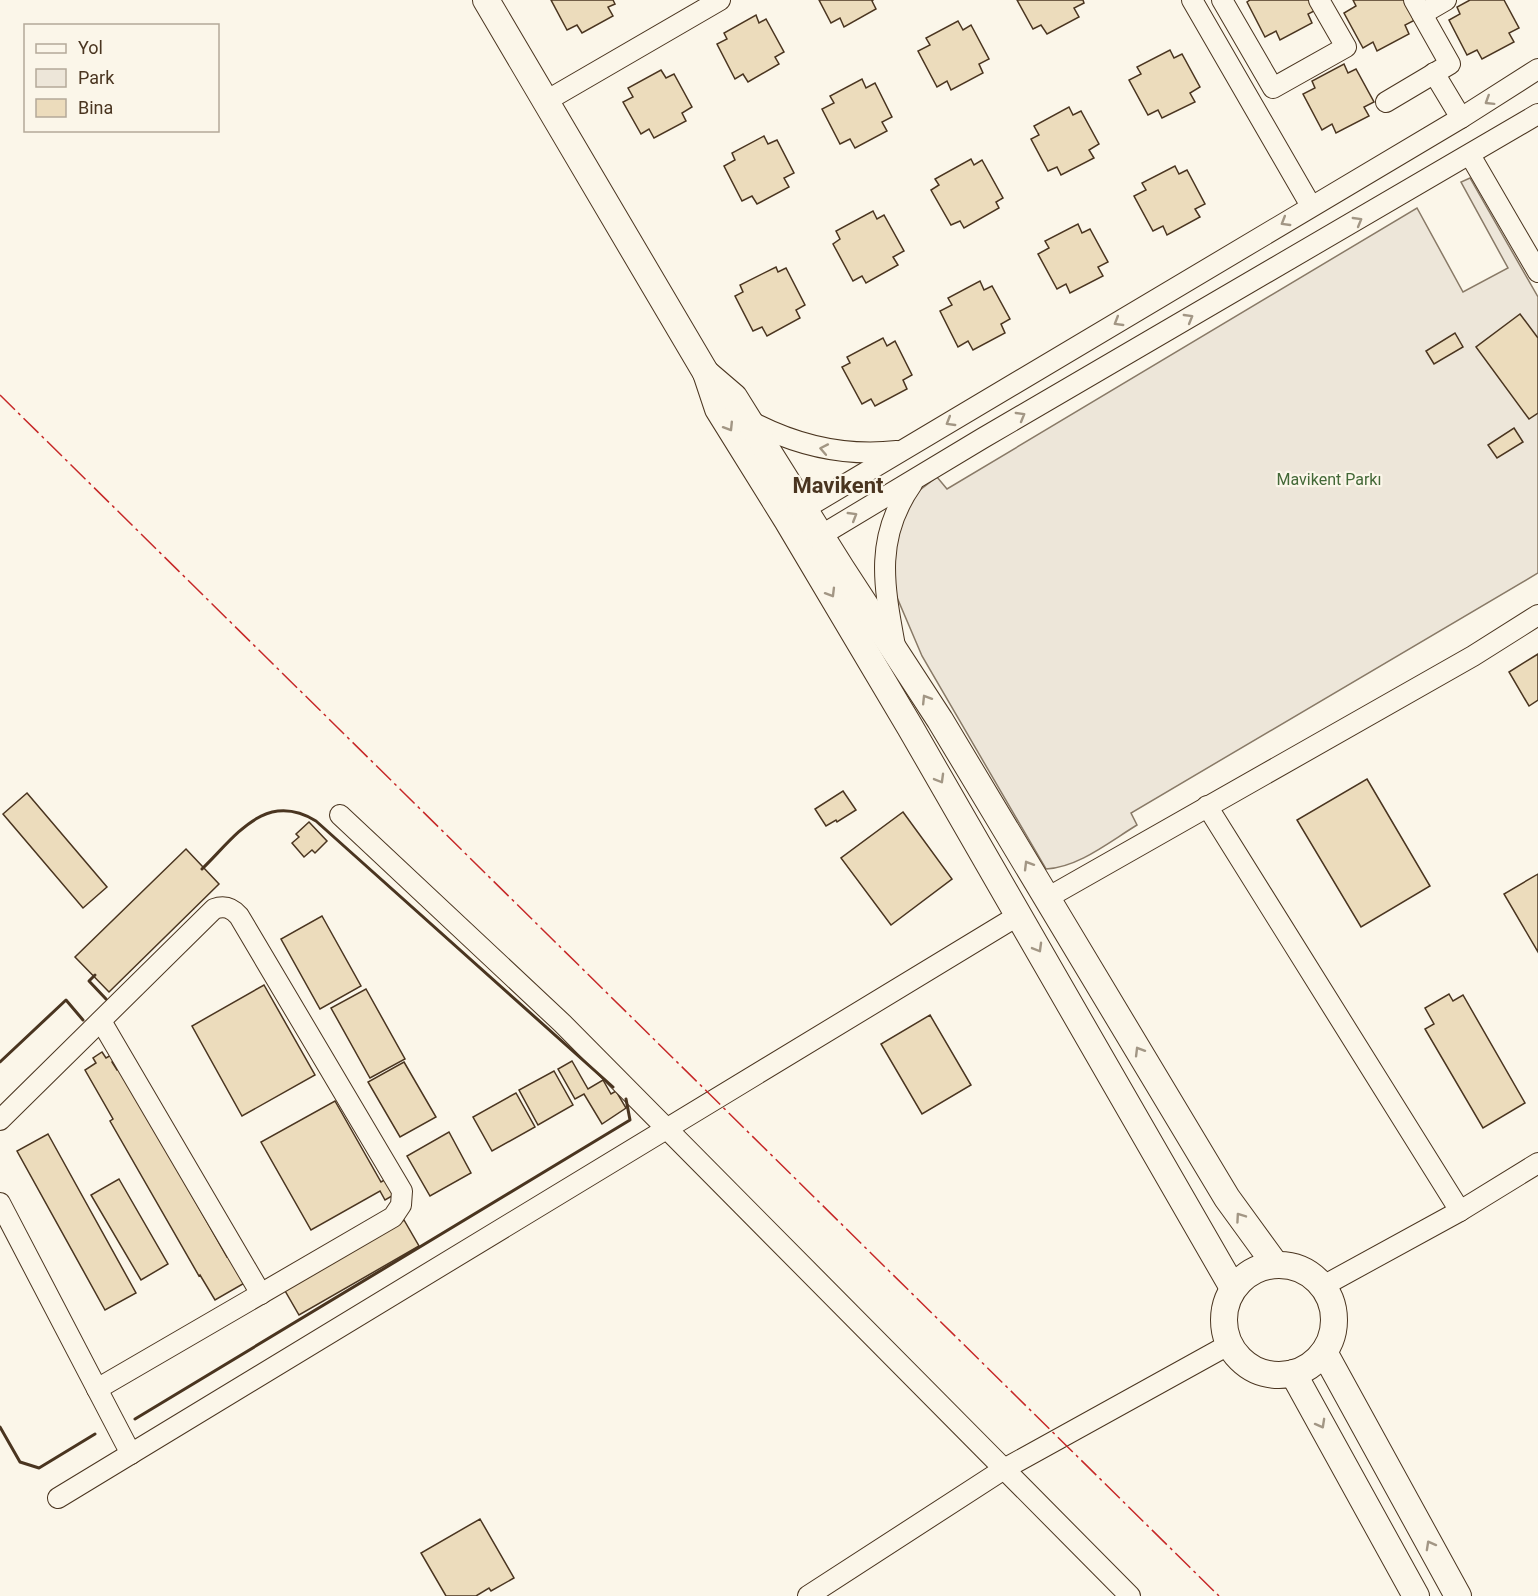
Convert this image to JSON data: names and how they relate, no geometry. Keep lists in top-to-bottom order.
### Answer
{
  "districts": ["Mavikent"],
  "parks": ["Mavikent Parkı"],
  "legend": ["Yol", "Park", "Bina"]
}
